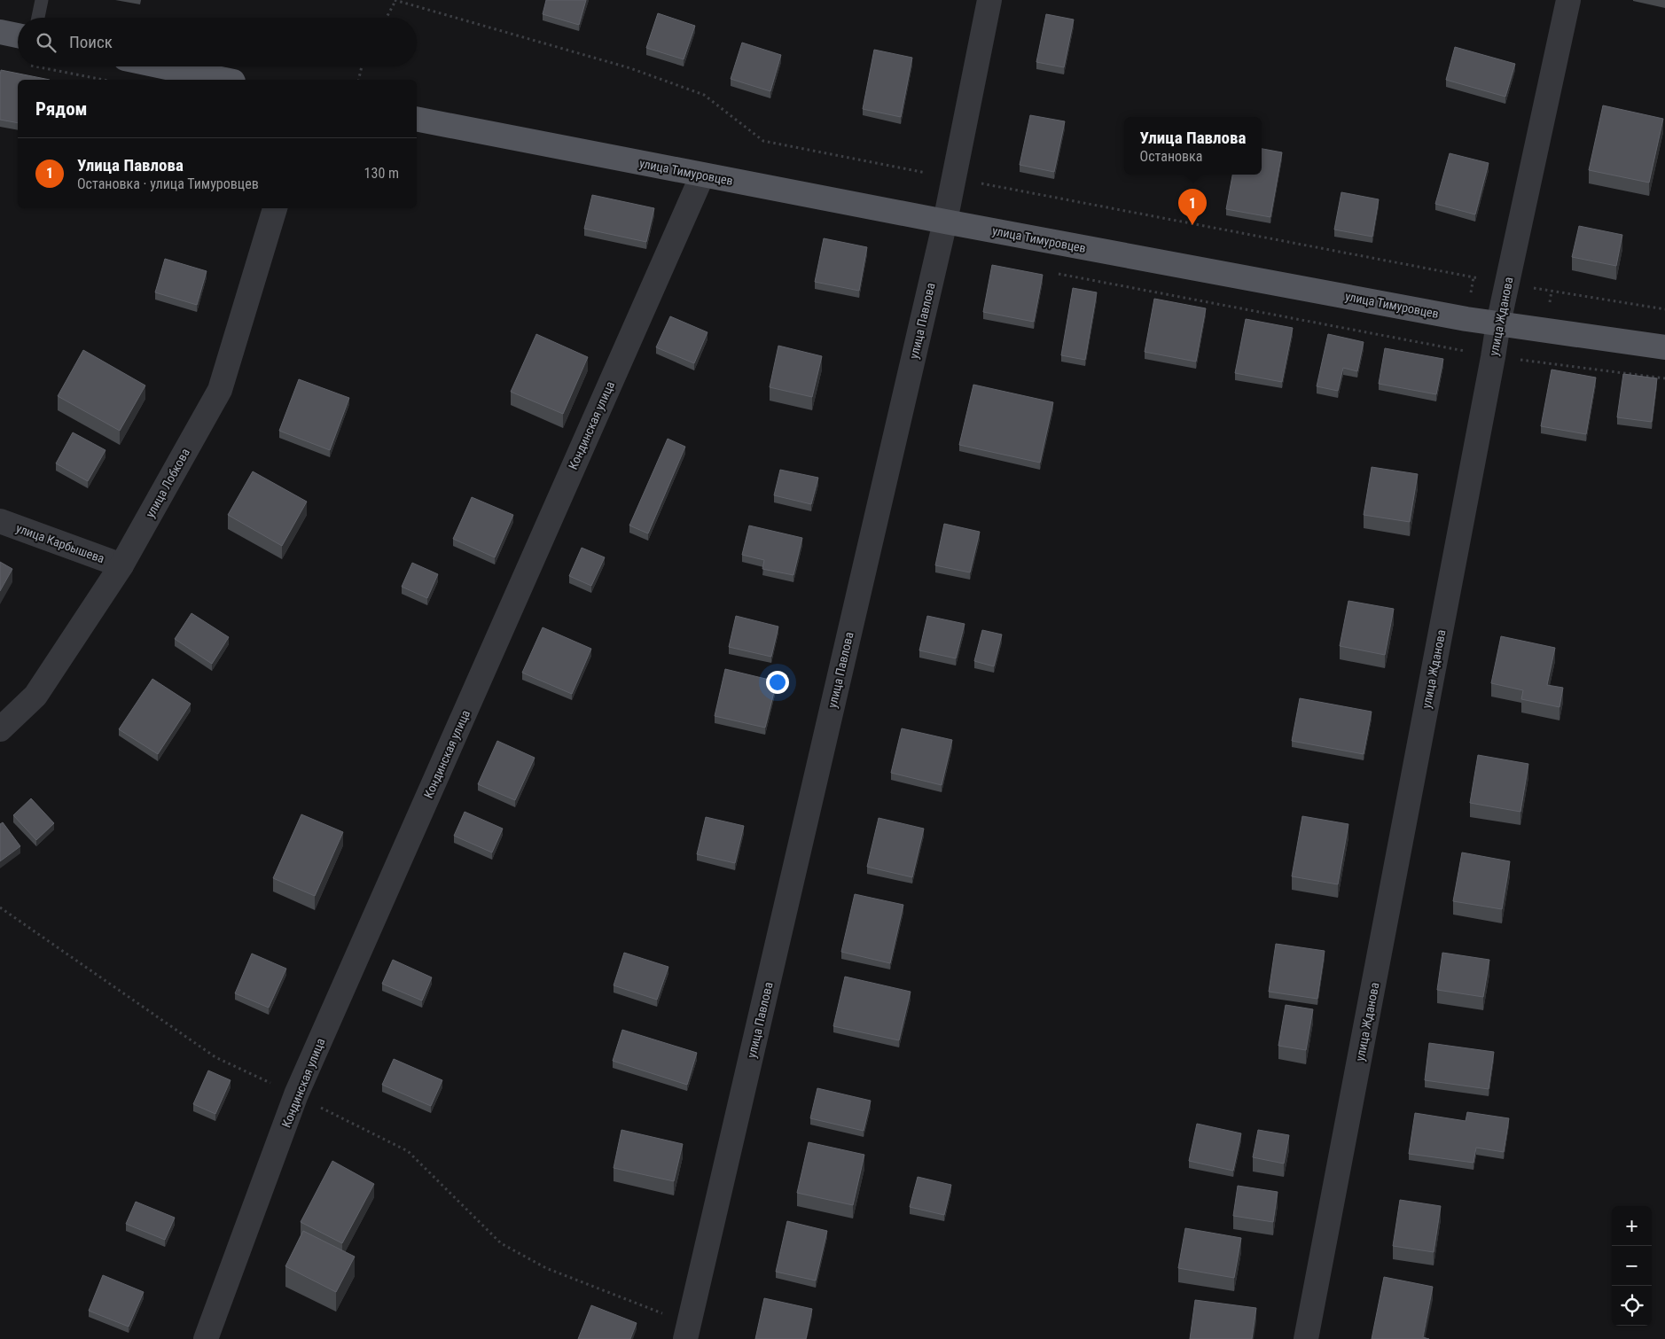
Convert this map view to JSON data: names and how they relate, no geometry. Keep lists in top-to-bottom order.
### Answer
{
  "streets": {
    "main road": ["улица Тимуровцев"],
    "street": [
      "улица Жданова",
      "улица Павлова",
      "Кондинская улица",
      "улица Лобкова",
      "улица Карбышева"
    ]
  },
  "crossings": [
    ["улица Тимуровцев", "улица Жданова"],
    ["улица Тимуровцев", "улица Павлова"],
    ["улица Тимуровцев", "Кондинская улица"],
    ["улица Лобкова", "улица Карбышева"]
  ],
  "page": {
    "search": "Поиск",
    "heading": "Рядом",
    "popup": ["Улица Павлова", "Остановка"],
    "list": [
      {
        "mark": "1",
        "name": "Улица Павлова",
        "note": "Остановка · улица Тимуровцев",
        "value": "130 m"
      }
    ],
    "pins": "1",
    "map_buttons": ["+", "−"]
  }
}
